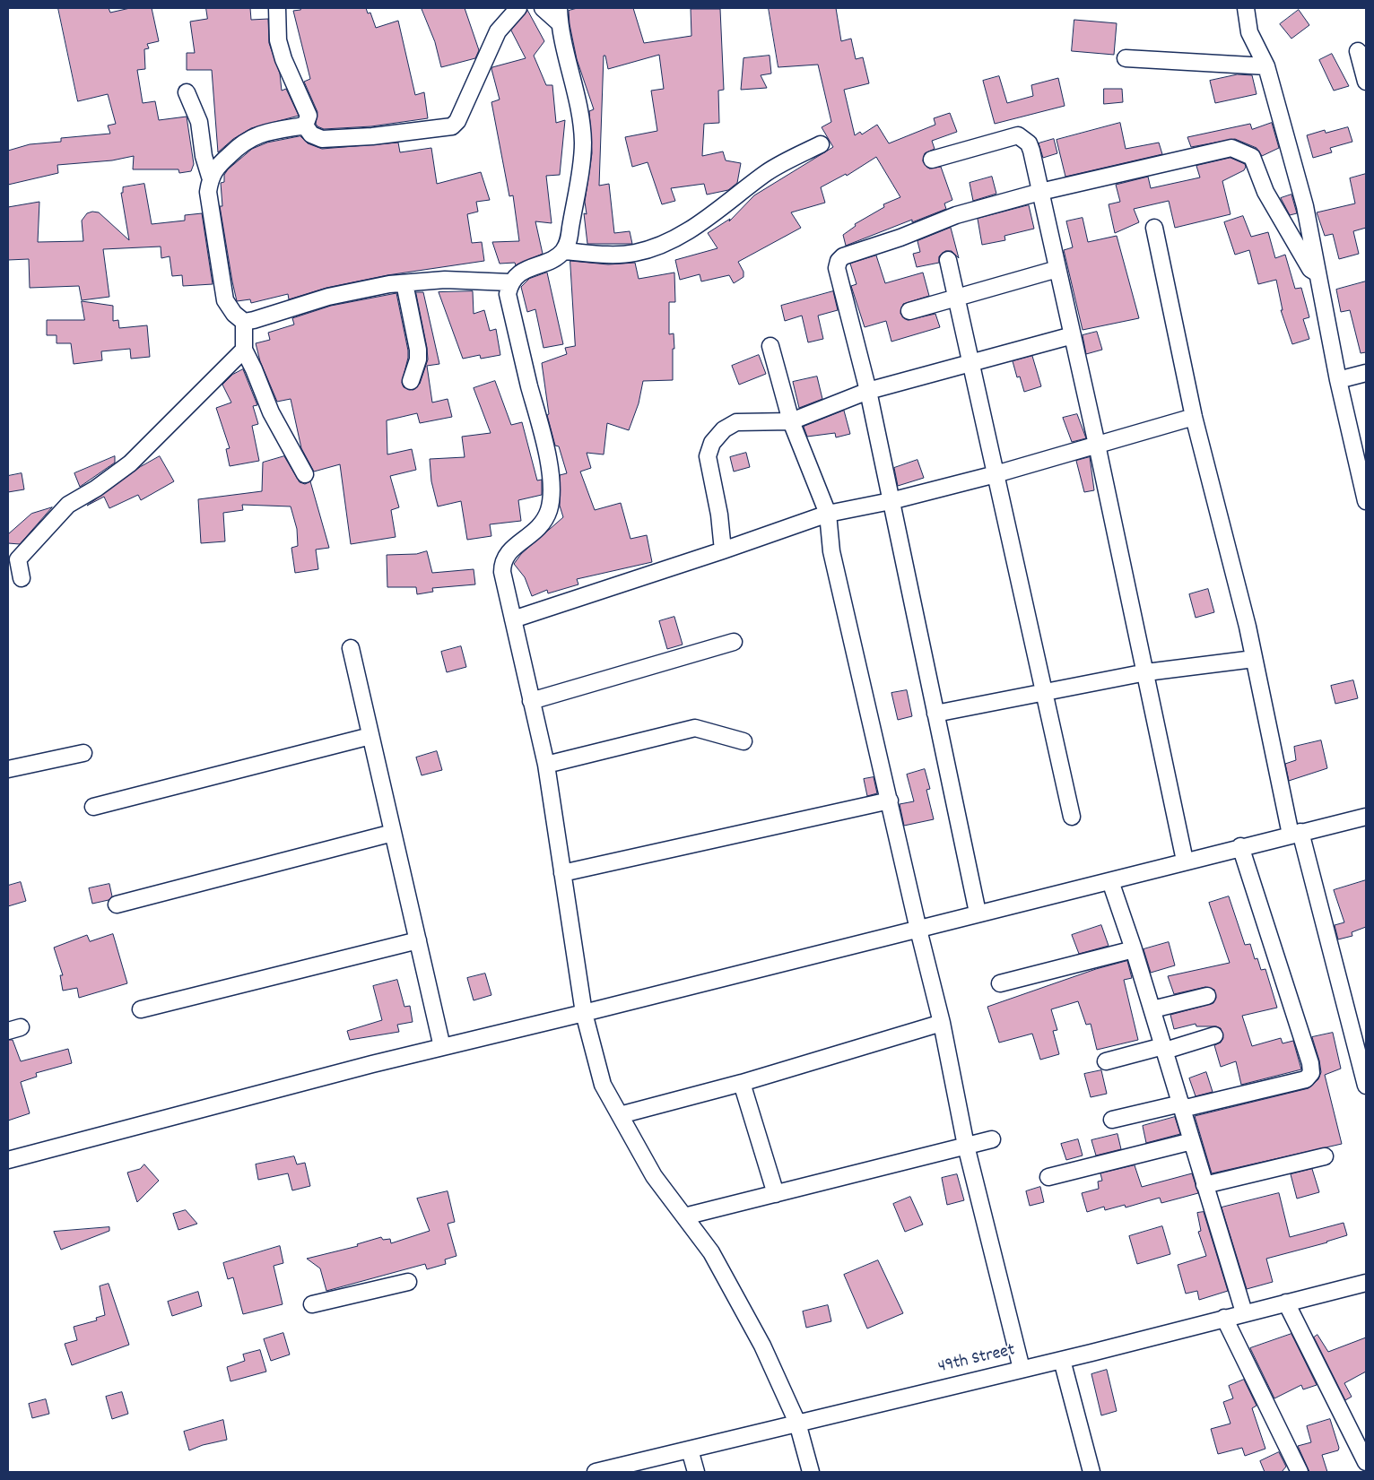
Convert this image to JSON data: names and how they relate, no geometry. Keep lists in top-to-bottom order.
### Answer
{
  "streets": {
    "street": ["49th Street"]
  }
}
